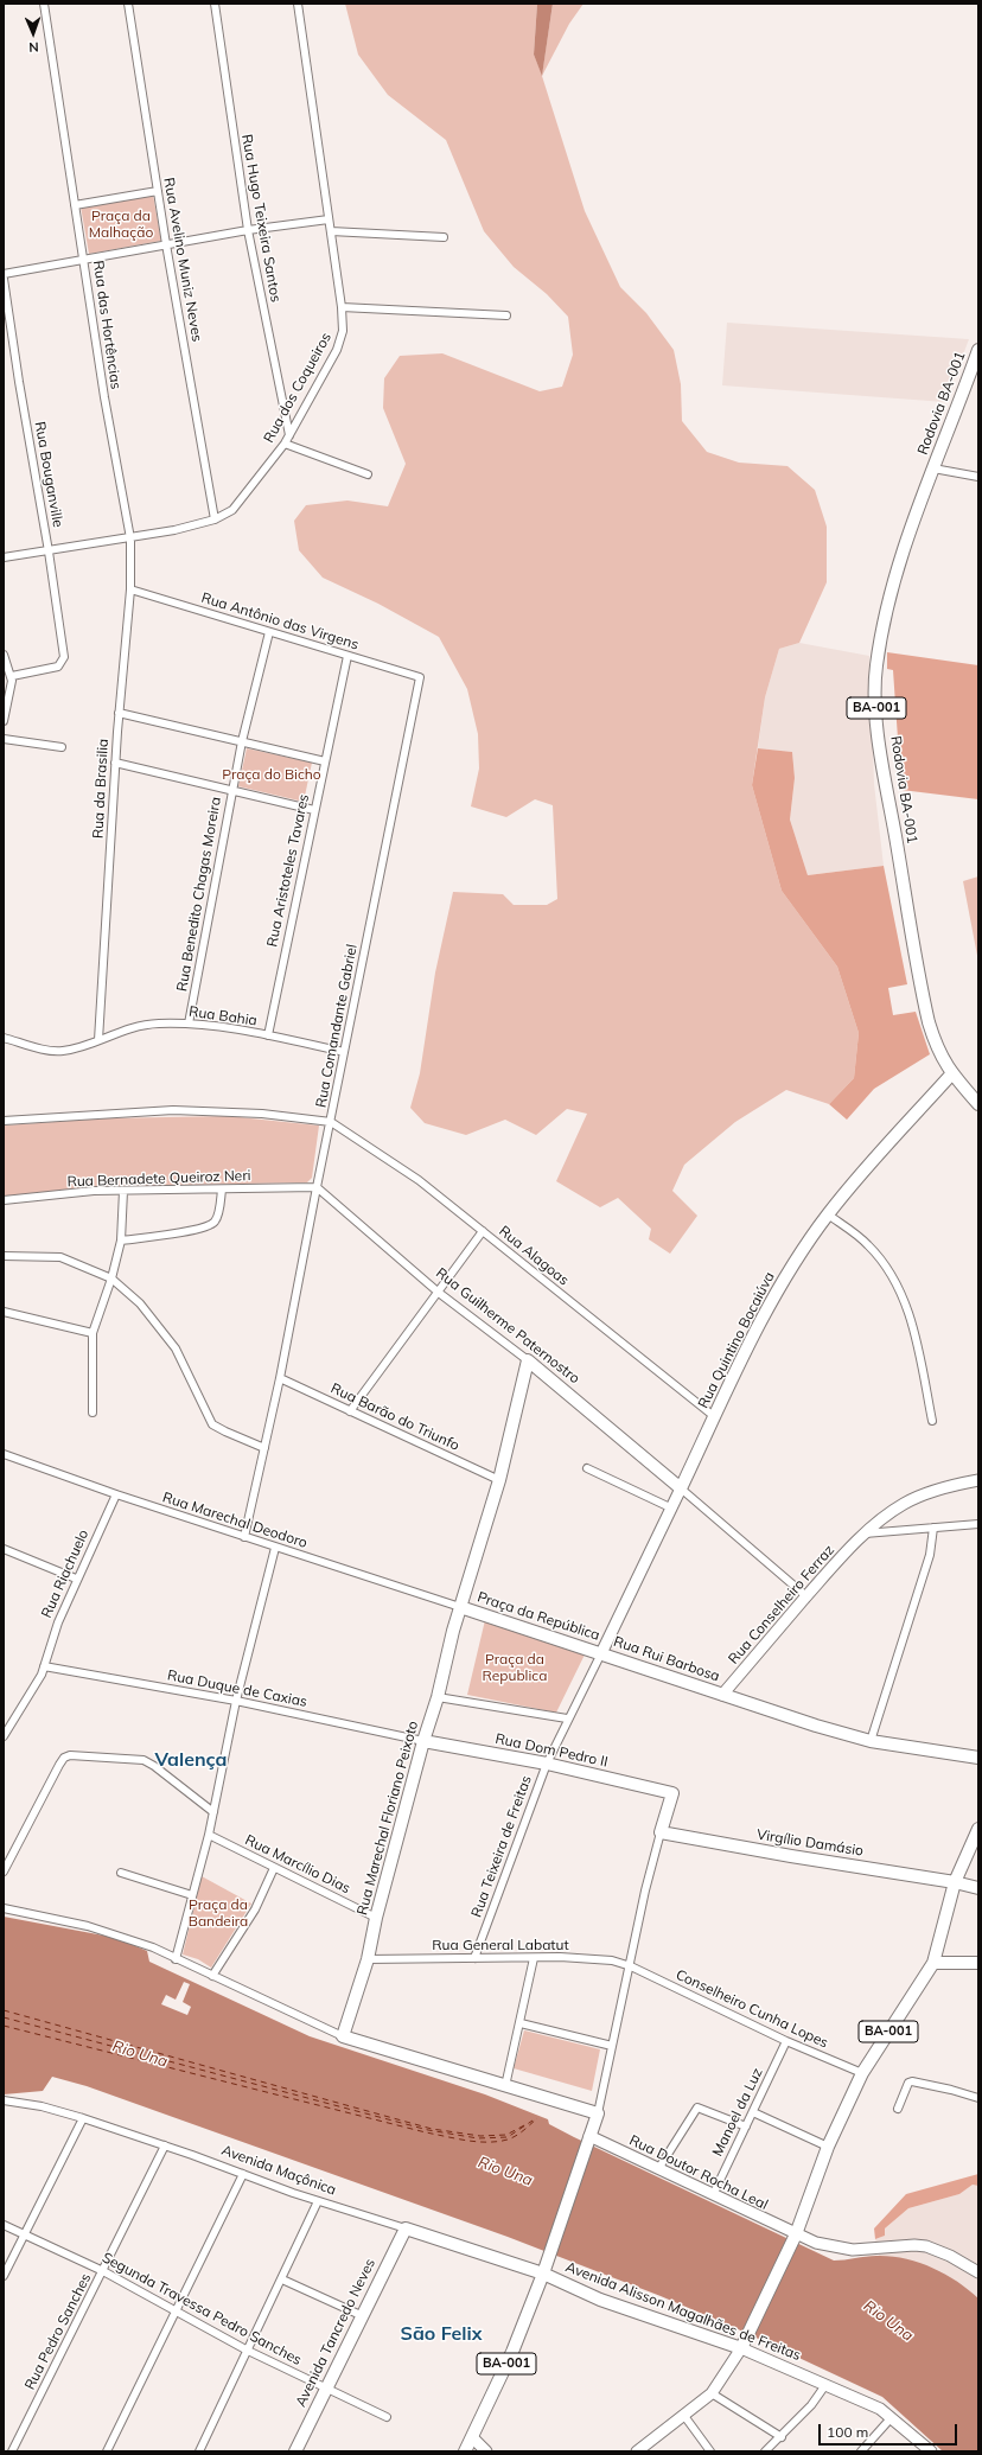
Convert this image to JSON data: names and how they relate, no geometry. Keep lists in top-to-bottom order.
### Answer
{
  "streets": {
    "main road": [
      "Rodovia BA-001",
      "BA-001",
      "Rua Guilherme Paternostro",
      "Rua Quintino Bocaiúva",
      "Praça da República",
      "Rua Rui Barbosa",
      "Rua Dom Pedro II",
      "Rua Marechal Floriano Peixoto",
      "Virgílio Damásio",
      "Avenida Maçônica",
      "Avenida Alisson Magalhães de Freitas",
      "Avenida Tancredo Neves"
    ],
    "street": [
      "Rua Hugo Teixeira Santos",
      "Rua Avelino Muniz Neves",
      "Rua das Hortências",
      "Rua dos Coqueiros",
      "Rua Bouganville",
      "Rua Antônio das Virgens",
      "Rua da Brasilia",
      "Rua Aristoteles Tavares",
      "Rua Benedito Chagas Moreira",
      "Rua Bahia",
      "Rua Comandante Gabriel",
      "Rua Bernadete Queiroz Neri",
      "Rua Alagoas",
      "Rua Barão do Triunfo",
      "Rua Marechal Deodoro",
      "Rua Riachuelo",
      "Rua Conselheiro Ferraz",
      "Rua Duque de Caxias",
      "Rua Teixeira de Freitas",
      "Rua Marcílio Dias",
      "Rua General Labatut",
      "Conselheiro Cunha Lopes",
      "Manoel da Luz",
      "Rua Doutor Rocha Leal",
      "Segunda Travessa Pedro Sanches",
      "Rua Pedro Sanches"
    ]
  },
  "crossings": [
    ["Rua Hugo Teixeira Santos", "Rua dos Coqueiros"],
    ["Rua Avelino Muniz Neves", "Rua dos Coqueiros"],
    ["Rua das Hortências", "Rua dos Coqueiros"],
    ["Rua das Hortências", "Rua da Brasilia"],
    ["Rua dos Coqueiros", "Rua Bouganville"],
    ["Rua dos Coqueiros", "Rua da Brasilia"],
    ["Rodovia BA-001", "BA-001"],
    ["Rodovia BA-001", "Rua Quintino Bocaiúva"],
    ["Rua Antônio das Virgens", "Rua da Brasilia"],
    ["Rua Antônio das Virgens", "Rua Aristoteles Tavares"],
    ["Rua Antônio das Virgens", "Rua Benedito Chagas Moreira"],
    ["Rua Antônio das Virgens", "Rua Comandante Gabriel"],
    ["BA-001", "Rua Quintino Bocaiúva"],
    ["BA-001", "Virgílio Damásio"],
    ["BA-001", "Conselheiro Cunha Lopes"],
    ["BA-001", "Avenida Maçônica"],
    ["BA-001", "Rua Doutor Rocha Leal"],
    ["BA-001", "Avenida Alisson Magalhães de Freitas"],
    ["Rua da Brasilia", "Rua Bahia"],
    ["Rua Aristoteles Tavares", "Rua Bahia"],
    ["Rua Benedito Chagas Moreira", "Rua Bahia"],
    ["Rua Bahia", "Rua Comandante Gabriel"],
    ["Rua Comandante Gabriel", "Rua Bernadete Queiroz Neri"],
    ["Rua Comandante Gabriel", "Rua Alagoas"],
    ["Rua Comandante Gabriel", "Rua Guilherme Paternostro"],
    ["Rua Comandante Gabriel", "Rua Barão do Triunfo"],
    ["Rua Comandante Gabriel", "Rua Marechal Deodoro"],
    ["Rua Bernadete Queiroz Neri", "Rua Guilherme Paternostro"],
    ["Rua Alagoas", "Rua Quintino Bocaiúva"],
    ["Rua Guilherme Paternostro", "Rua Quintino Bocaiúva"],
    ["Rua Guilherme Paternostro", "Rua Marechal Floriano Peixoto"],
    ["Rua Quintino Bocaiúva", "Praça da República"],
    ["Rua Quintino Bocaiúva", "Rua Rui Barbosa"],
    ["Rua Barão do Triunfo", "Rua Marechal Floriano Peixoto"],
    ["Rua Marechal Deodoro", "Rua Riachuelo"],
    ["Rua Marechal Deodoro", "Praça da República"],
    ["Rua Marechal Deodoro", "Rua Marechal Floriano Peixoto"],
    ["Rua Riachuelo", "Rua Duque de Caxias"],
    ["Rua Conselheiro Ferraz", "Rua Rui Barbosa"],
    ["Praça da República", "Rua Rui Barbosa"],
    ["Praça da República", "Rua Marechal Floriano Peixoto"],
    ["Praça da República", "Rua Teixeira de Freitas"],
    ["Rua Duque de Caxias", "Rua Dom Pedro II"],
    ["Rua Duque de Caxias", "Rua Marechal Floriano Peixoto"],
    ["Rua Dom Pedro II", "Rua Marechal Floriano Peixoto"],
    ["Rua Dom Pedro II", "Virgílio Damásio"],
    ["Rua Dom Pedro II", "Rua Teixeira de Freitas"],
    ["Rua Marechal Floriano Peixoto", "Rua Marcílio Dias"],
    ["Rua Marechal Floriano Peixoto", "Rua General Labatut"],
    ["Rua Teixeira de Freitas", "Rua General Labatut"],
    ["Rua General Labatut", "Conselheiro Cunha Lopes"],
    ["Conselheiro Cunha Lopes", "Manoel da Luz"],
    ["Manoel da Luz", "Rua Doutor Rocha Leal"],
    ["Avenida Maçônica", "Avenida Alisson Magalhães de Freitas"],
    ["Avenida Maçônica", "Rua Pedro Sanches"],
    ["Avenida Maçônica", "Avenida Tancredo Neves"],
    ["Segunda Travessa Pedro Sanches", "Rua Pedro Sanches"],
    ["Segunda Travessa Pedro Sanches", "Avenida Tancredo Neves"]
  ],
  "districts": ["Valença", "São Felix"],
  "water": ["Rio Una"],
  "parks": [
    "Praça da Malhação",
    "Praça do Bicho",
    "Praça da Republica",
    "Praça da Bandeira"
  ],
  "scale_bar": "100 m",
  "north": "bottom"
}
